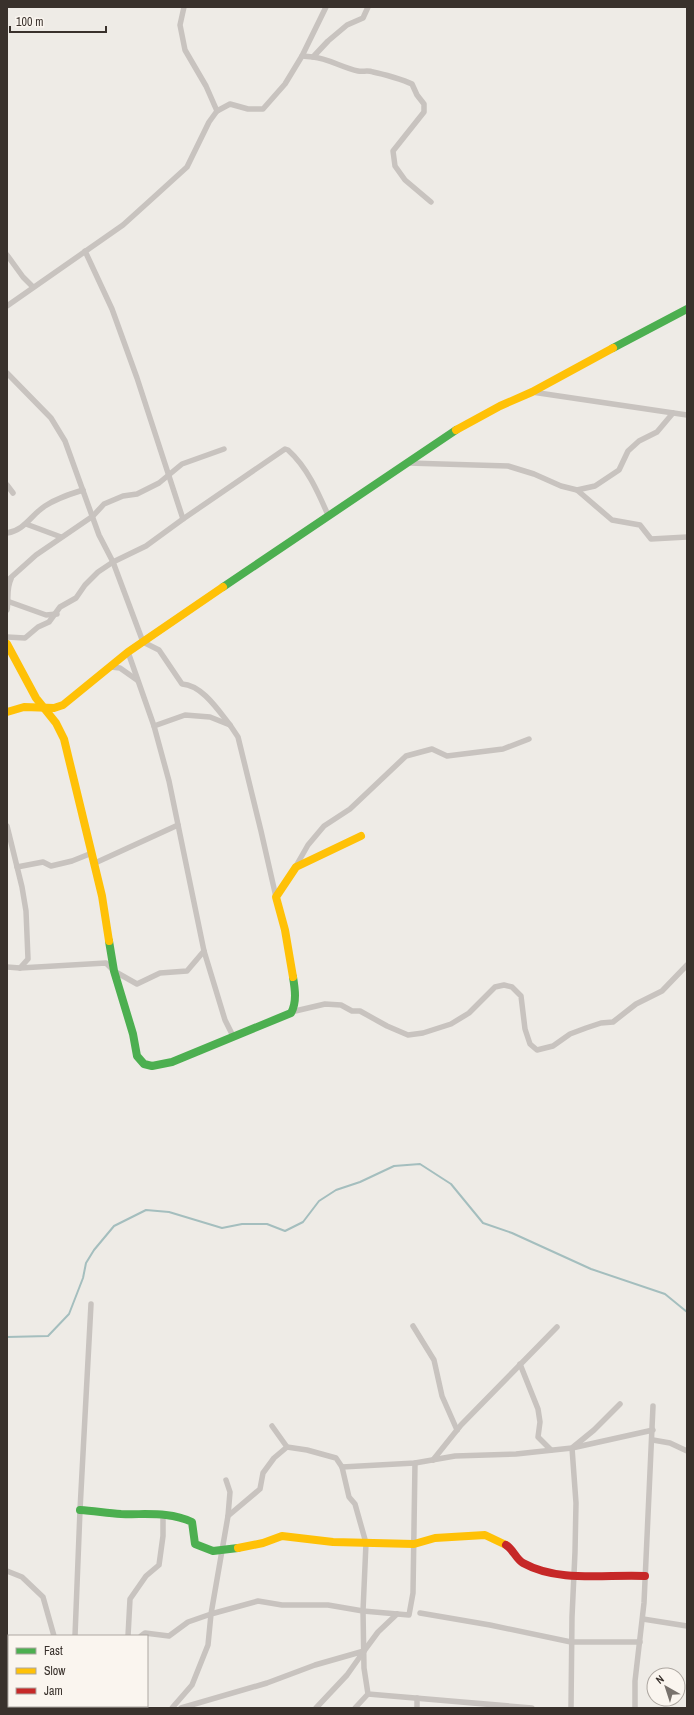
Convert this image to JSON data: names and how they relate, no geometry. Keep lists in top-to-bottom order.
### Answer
{
  "legend": ["Fast", "Slow", "Jam"],
  "scale_bar": "100 m",
  "north": "top left"
}
